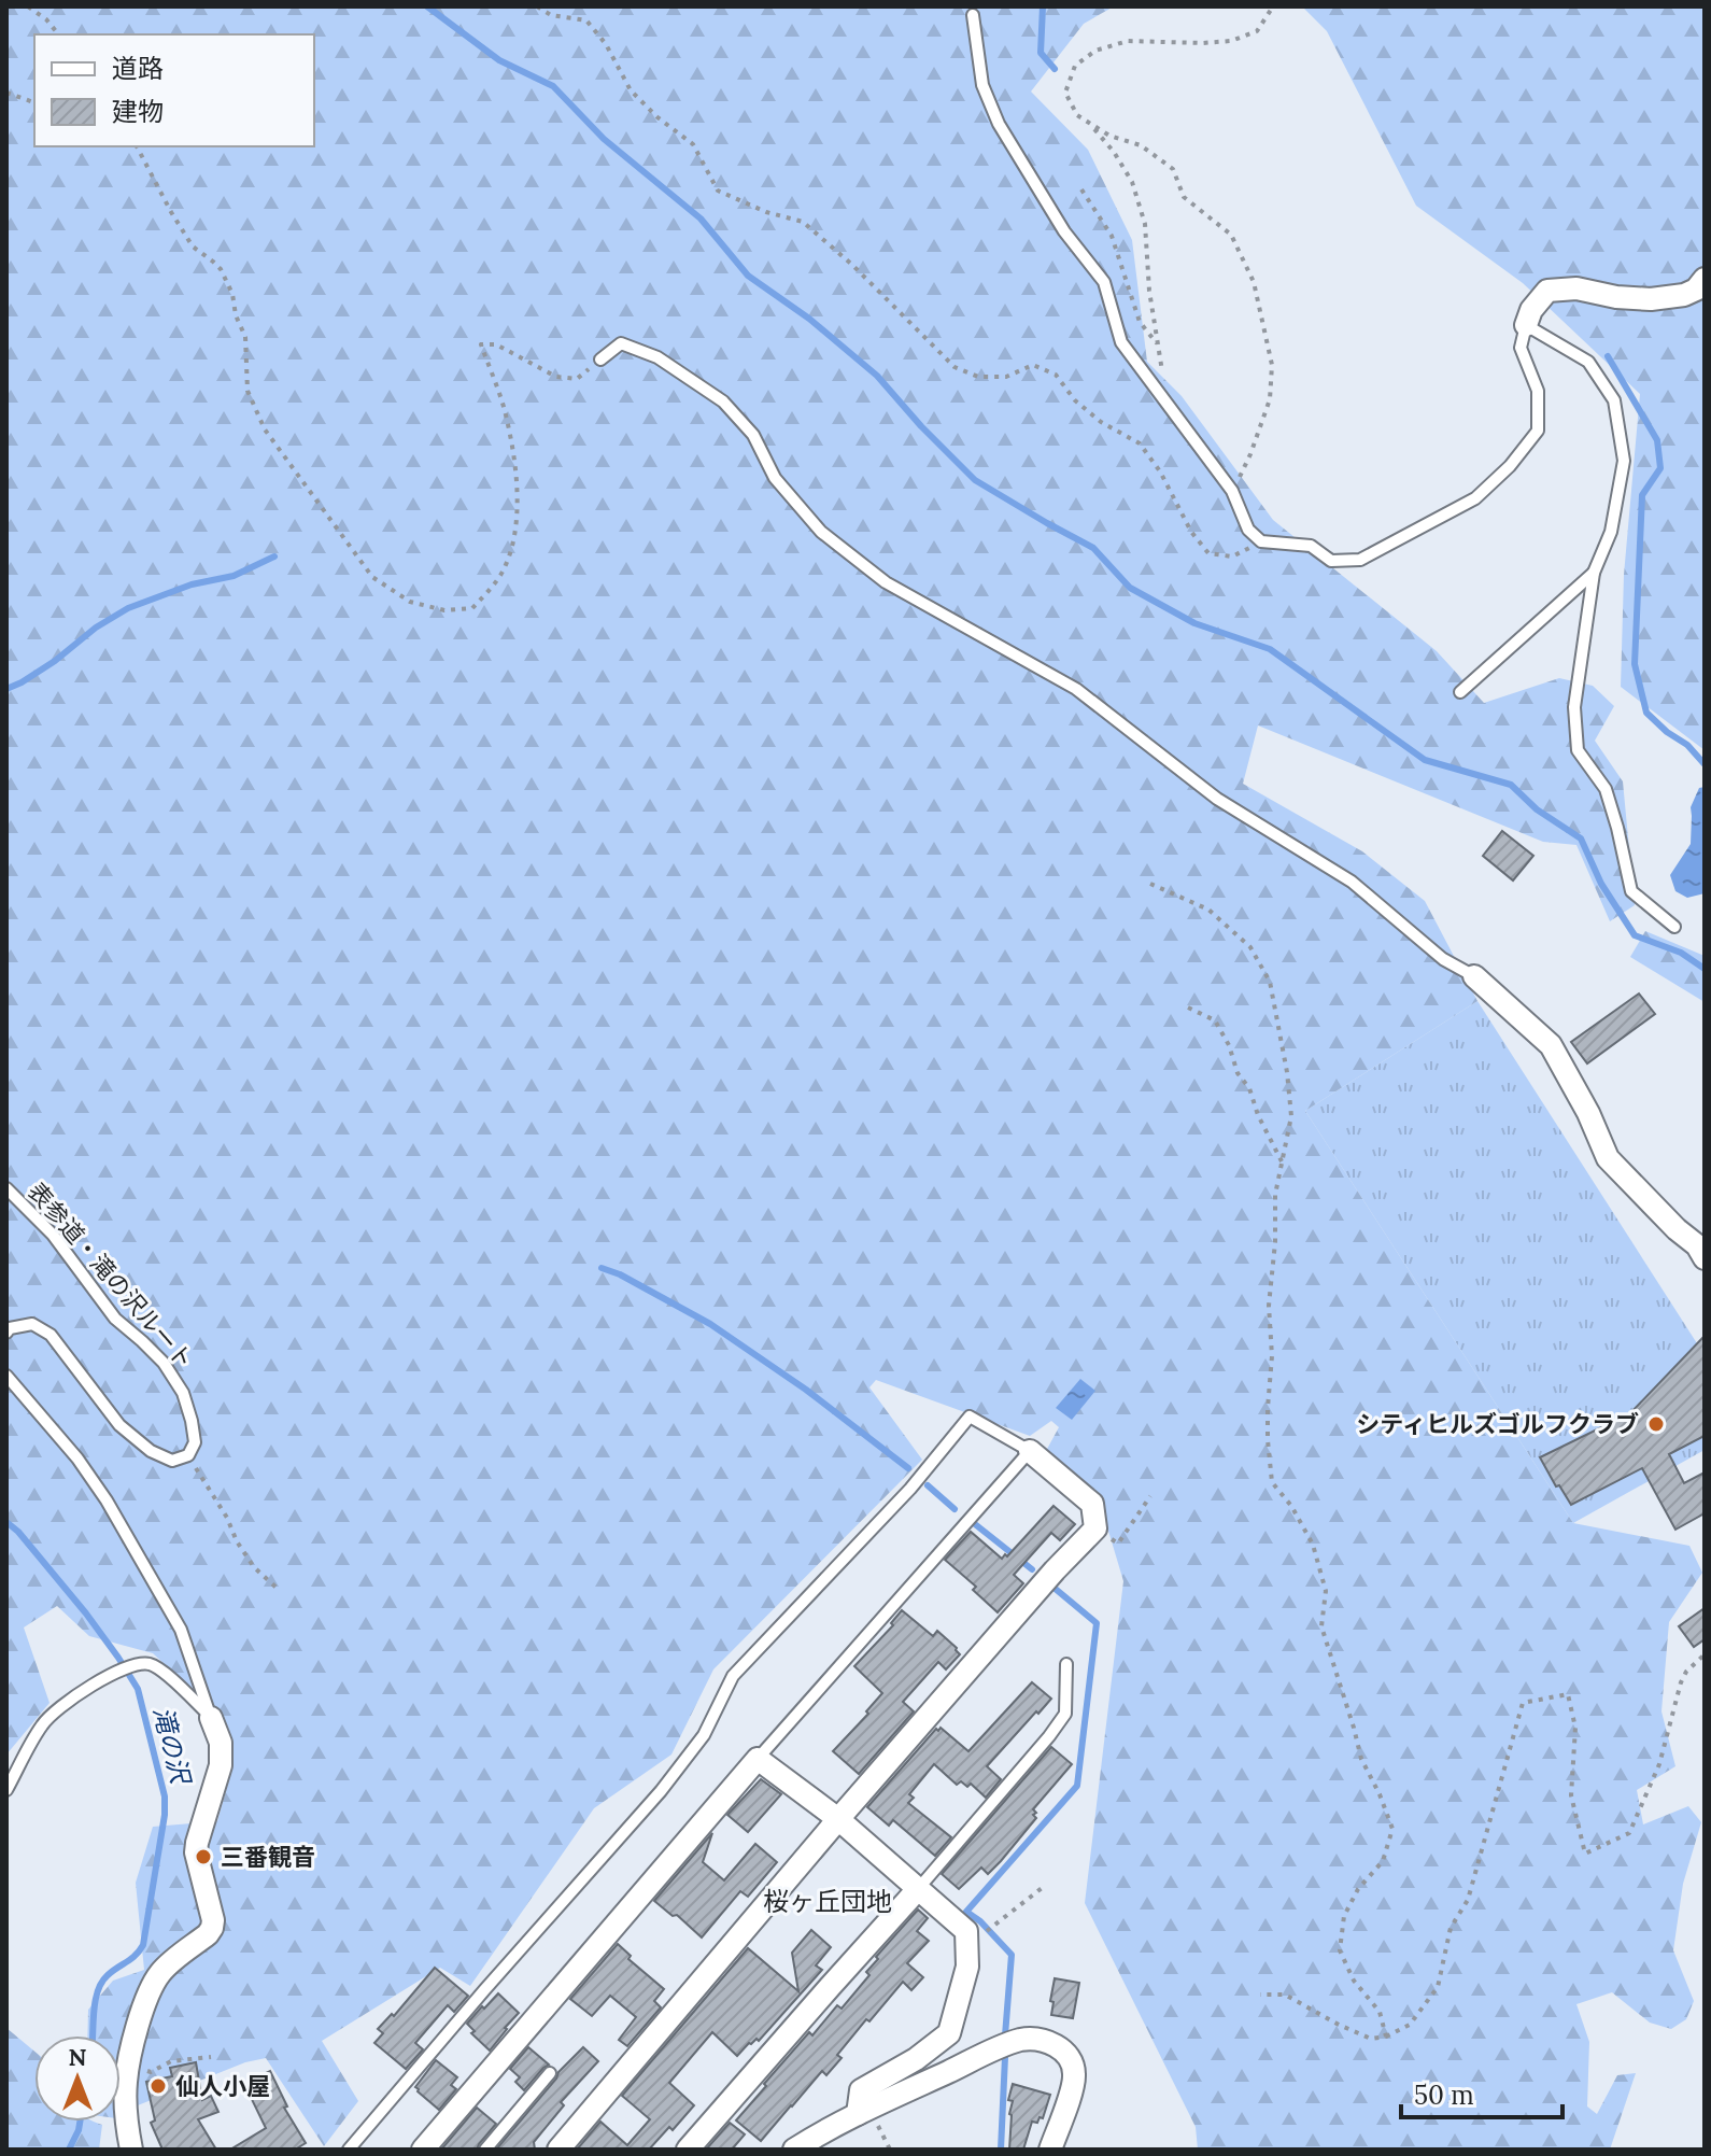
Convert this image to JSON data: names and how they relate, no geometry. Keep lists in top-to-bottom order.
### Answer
{
  "streets": {
    "lane": ["表参道・滝の沢ルート"]
  },
  "districts": ["桜ヶ丘団地"],
  "water": ["滝の沢"],
  "places": ["シティヒルズゴルフクラブ", "三番観音", "仙人小屋"],
  "legend": ["道路", "建物"],
  "scale_bar": "50 m",
  "north": "top"
}
